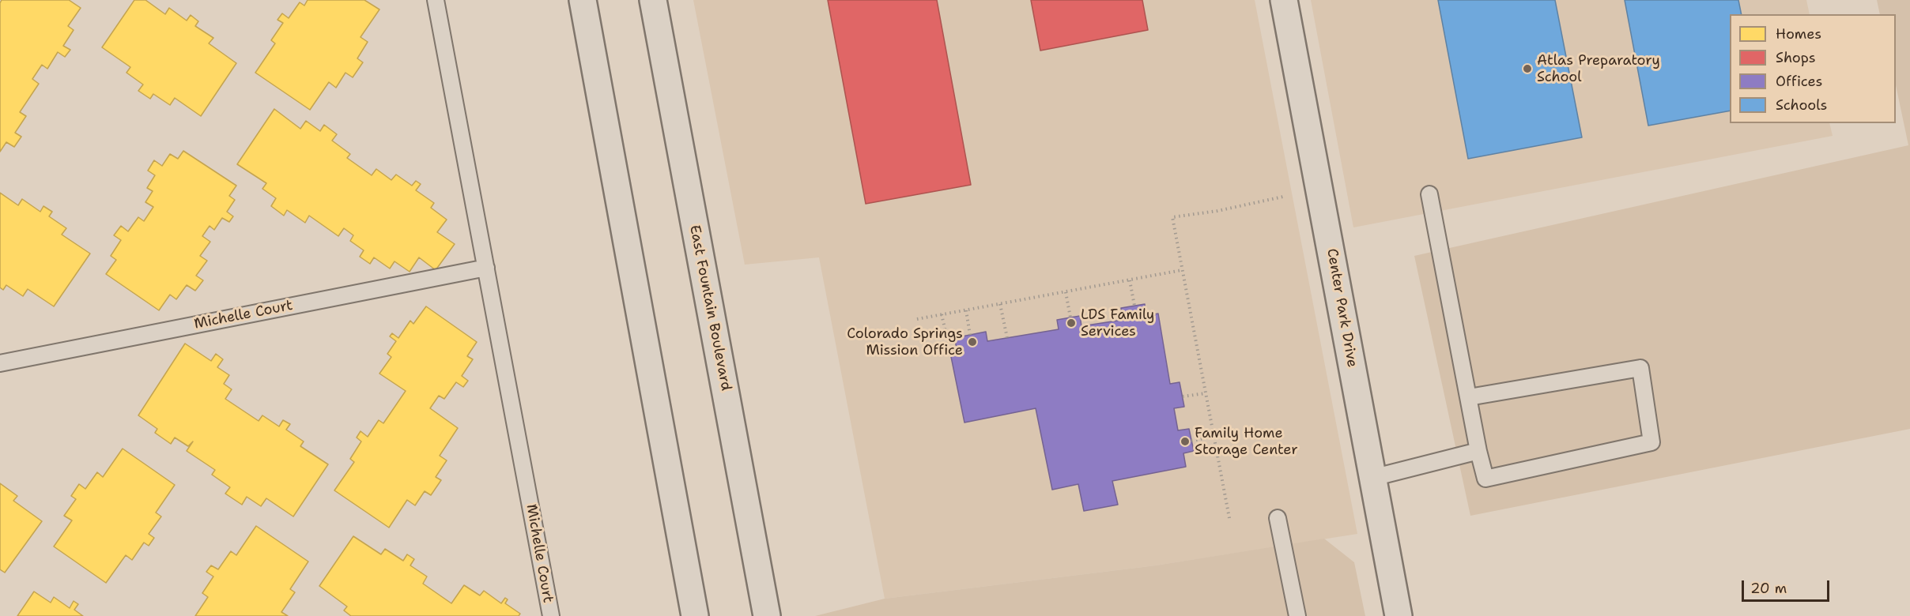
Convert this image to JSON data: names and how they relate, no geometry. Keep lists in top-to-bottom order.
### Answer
{
  "streets": {
    "main road": ["East Fountain Boulevard", "Center Park Drive"],
    "lane": ["Michelle Court"]
  },
  "places": [
    "Atlas Preparatory School",
    "LDS Family Services",
    "Colorado Springs Mission Office",
    "Family Home Storage Center"
  ],
  "legend": [
    "Homes",
    "Shops",
    "Offices",
    "Schools"
  ],
  "scale_bar": "20 m"
}
